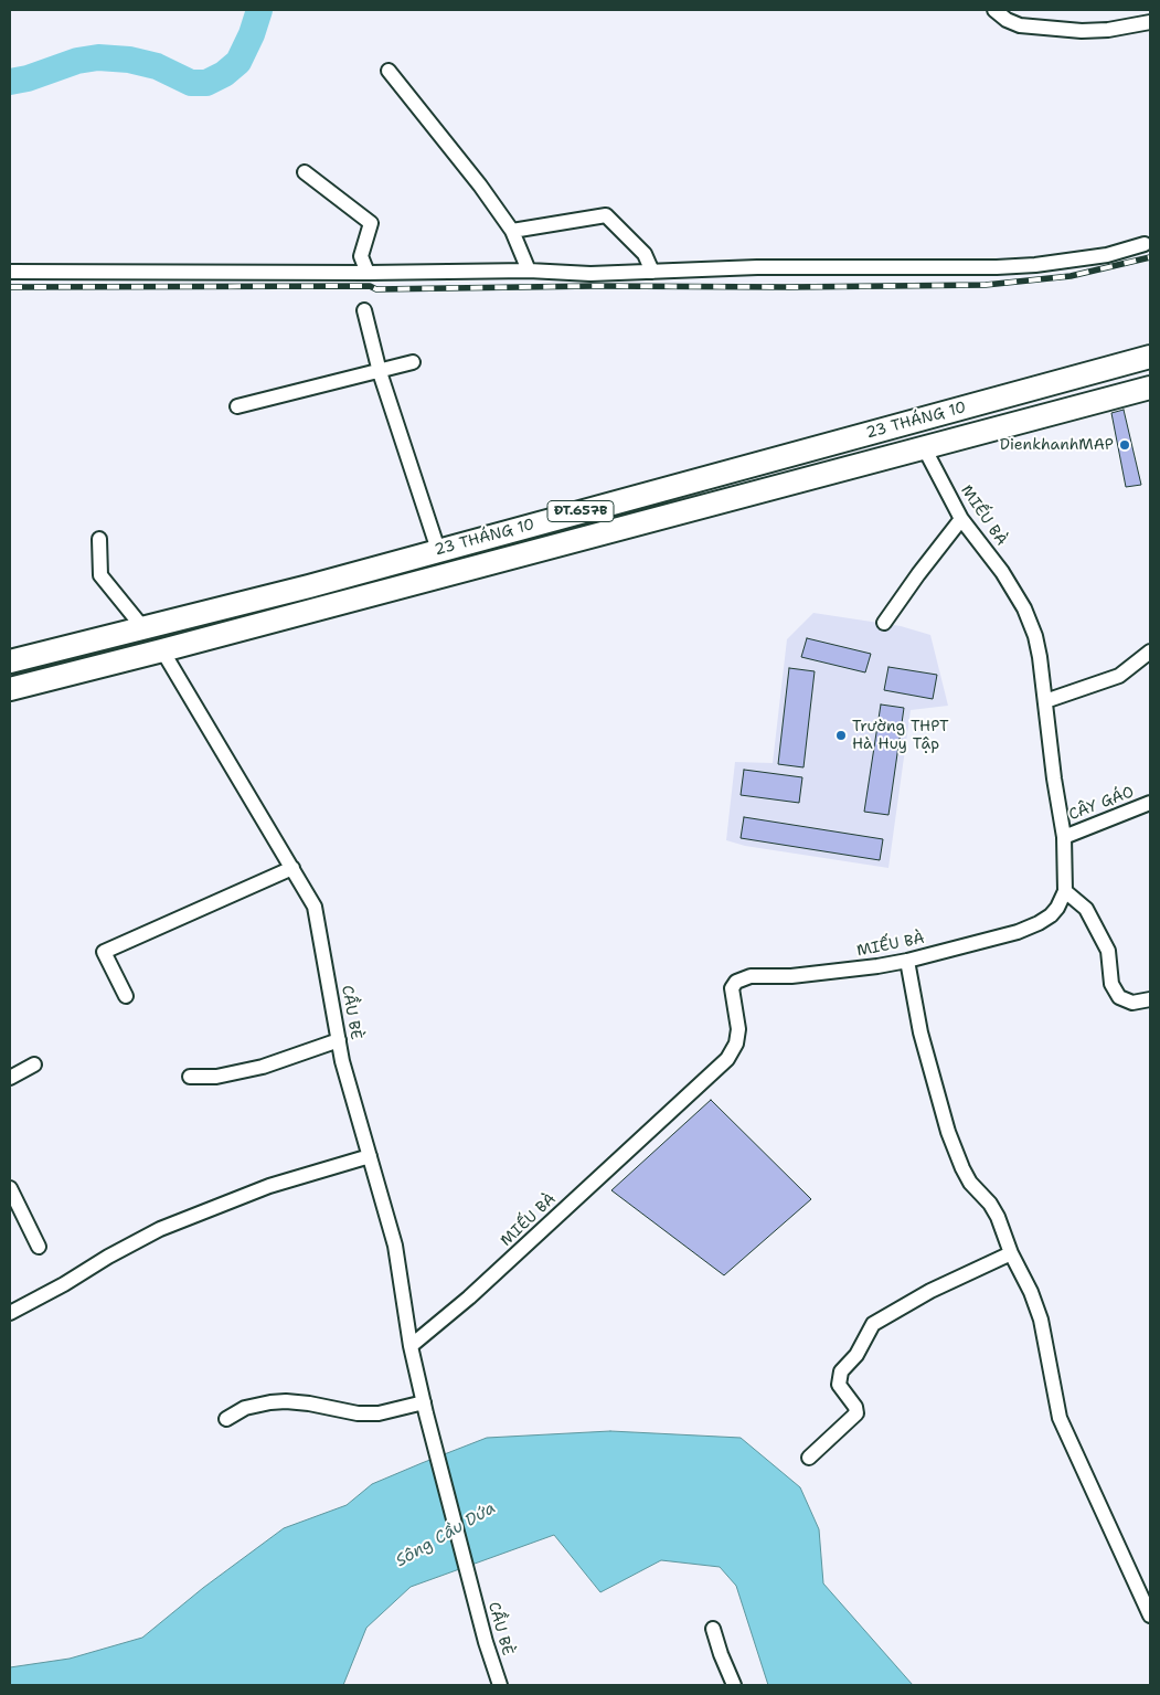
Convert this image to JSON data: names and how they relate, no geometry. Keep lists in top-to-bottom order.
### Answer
{
  "streets": {
    "main road": ["23 THÁNG 10", "ĐT.657B"],
    "street": ["MIẾU BÀ", "CÂY GÁO", "CẦU BÈ"]
  },
  "crossings": [
    ["23 THÁNG 10", "MIẾU BÀ"],
    ["23 THÁNG 10", "CẦU BÈ"],
    ["MIẾU BÀ", "CÂY GÁO"],
    ["MIẾU BÀ", "CẦU BÈ"]
  ],
  "water": ["Sông Cầu Dứa"],
  "places": ["DienkhanhMAP", "Trường THPT Hà Huy Tập"]
}
